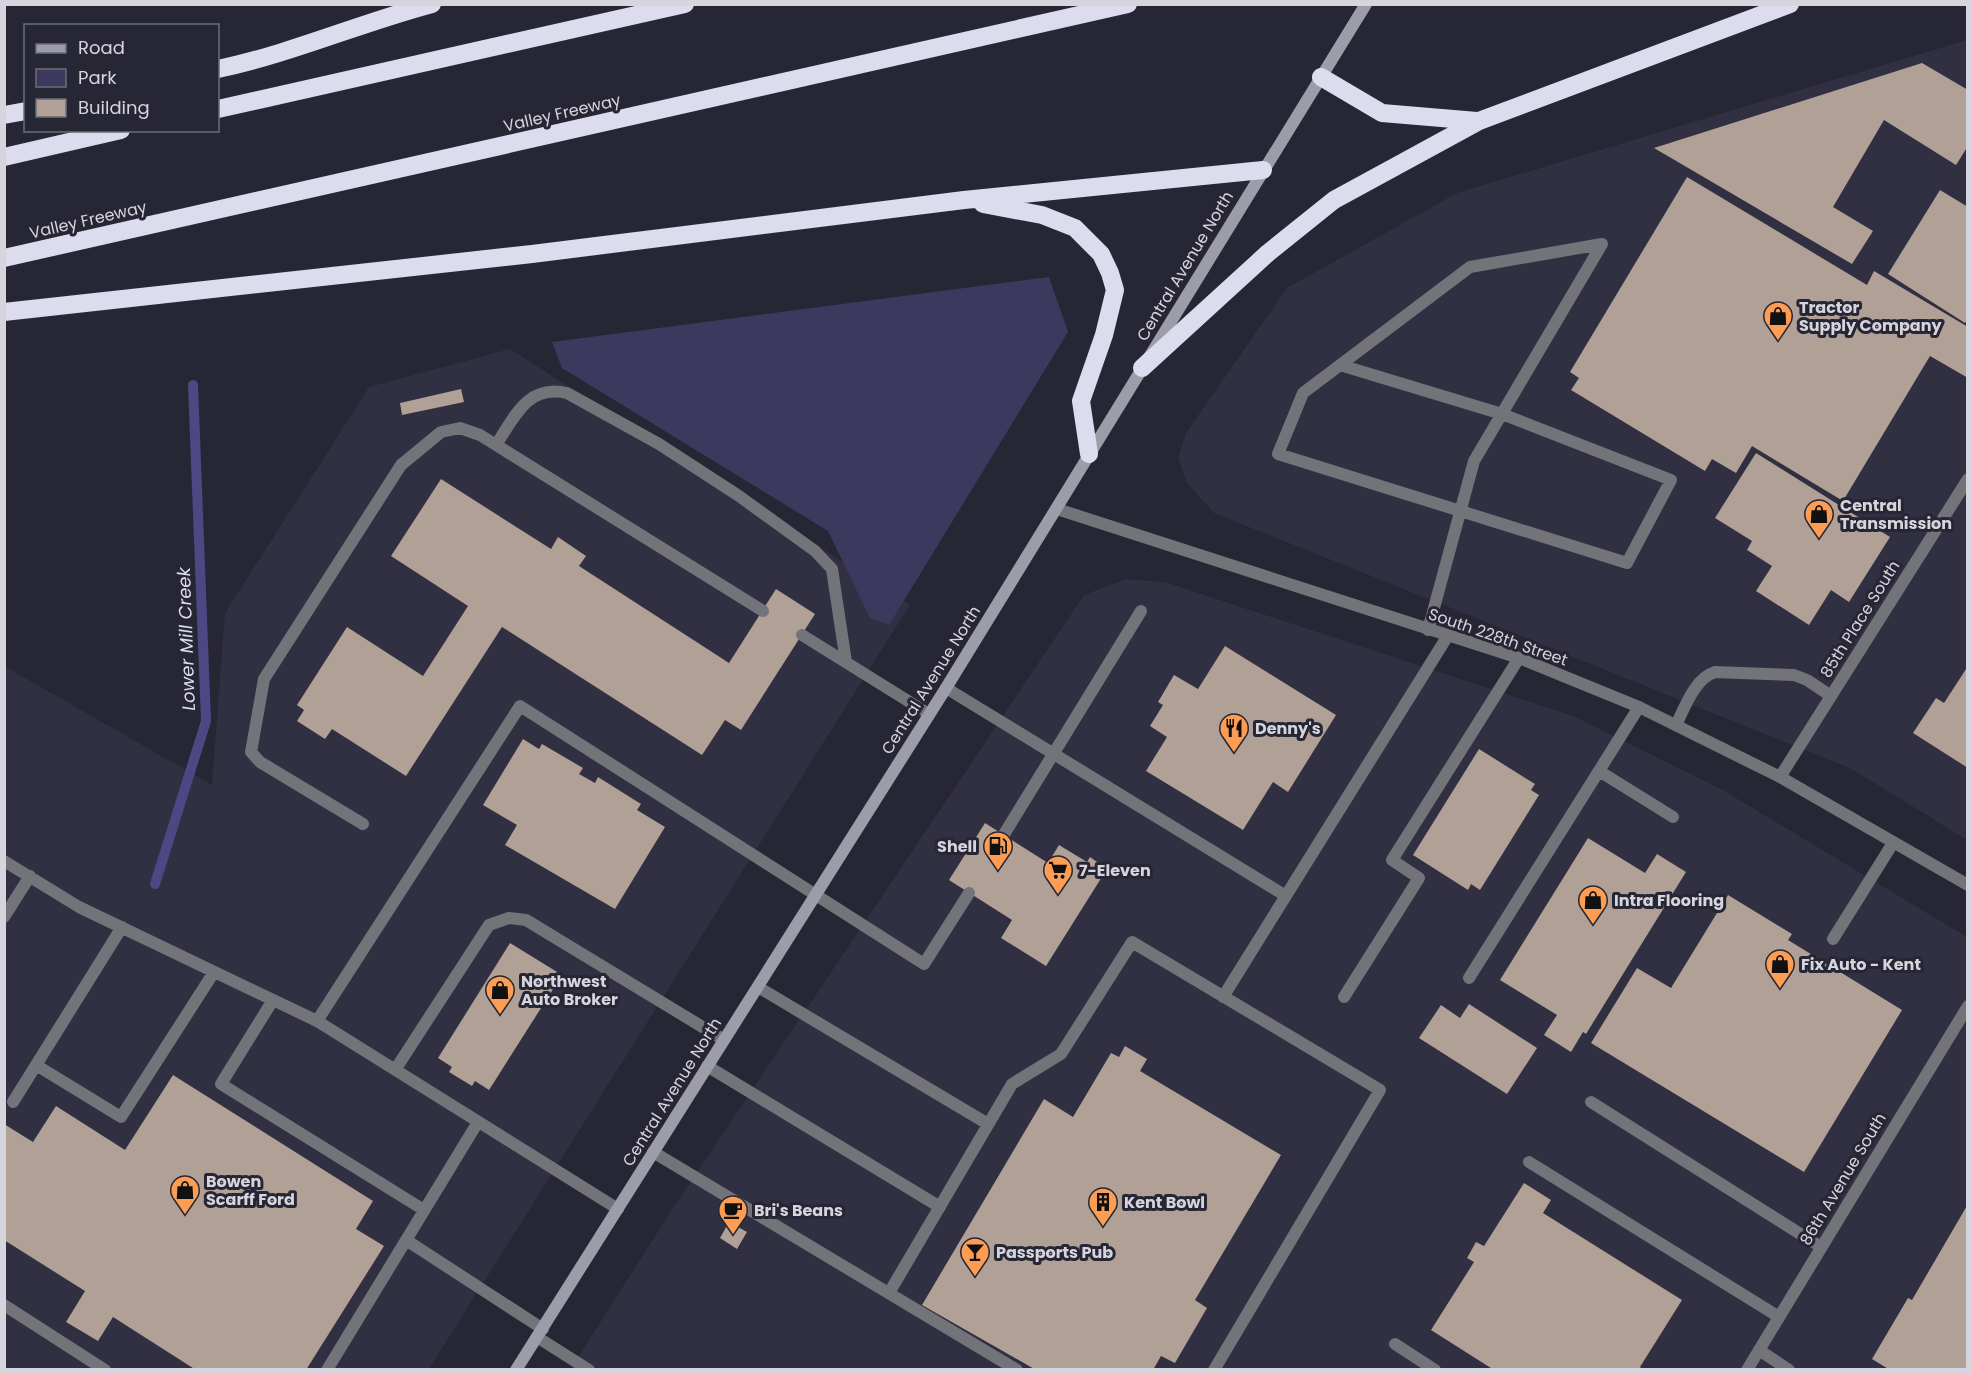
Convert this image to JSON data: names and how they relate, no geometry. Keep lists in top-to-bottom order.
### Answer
{
  "streets": {
    "highway": ["Valley Freeway"],
    "main road": ["Central Avenue North"],
    "street": ["85th Place South", "South 228th Street", "86th Avenue South"]
  },
  "crossings": [
    ["Central Avenue North", "South 228th Street"],
    ["85th Place South", "South 228th Street"]
  ],
  "water": ["Lower Mill Creek"],
  "places": {
    "shop": [
      "Tractor Supply Company",
      "Central Transmission",
      "Intra Flooring",
      "Fix Auto - Kent",
      "Northwest Auto Broker",
      "Bowen Scarff Ford"
    ],
    "restaurant": ["Denny's"],
    "fuel station": ["Shell"],
    "supermarket": ["7-Eleven"],
    "building": ["Kent Bowl"],
    "cafe": ["Bri's Beans"],
    "bar": ["Passports Pub"]
  },
  "legend": ["Road", "Park", "Building"]
}
